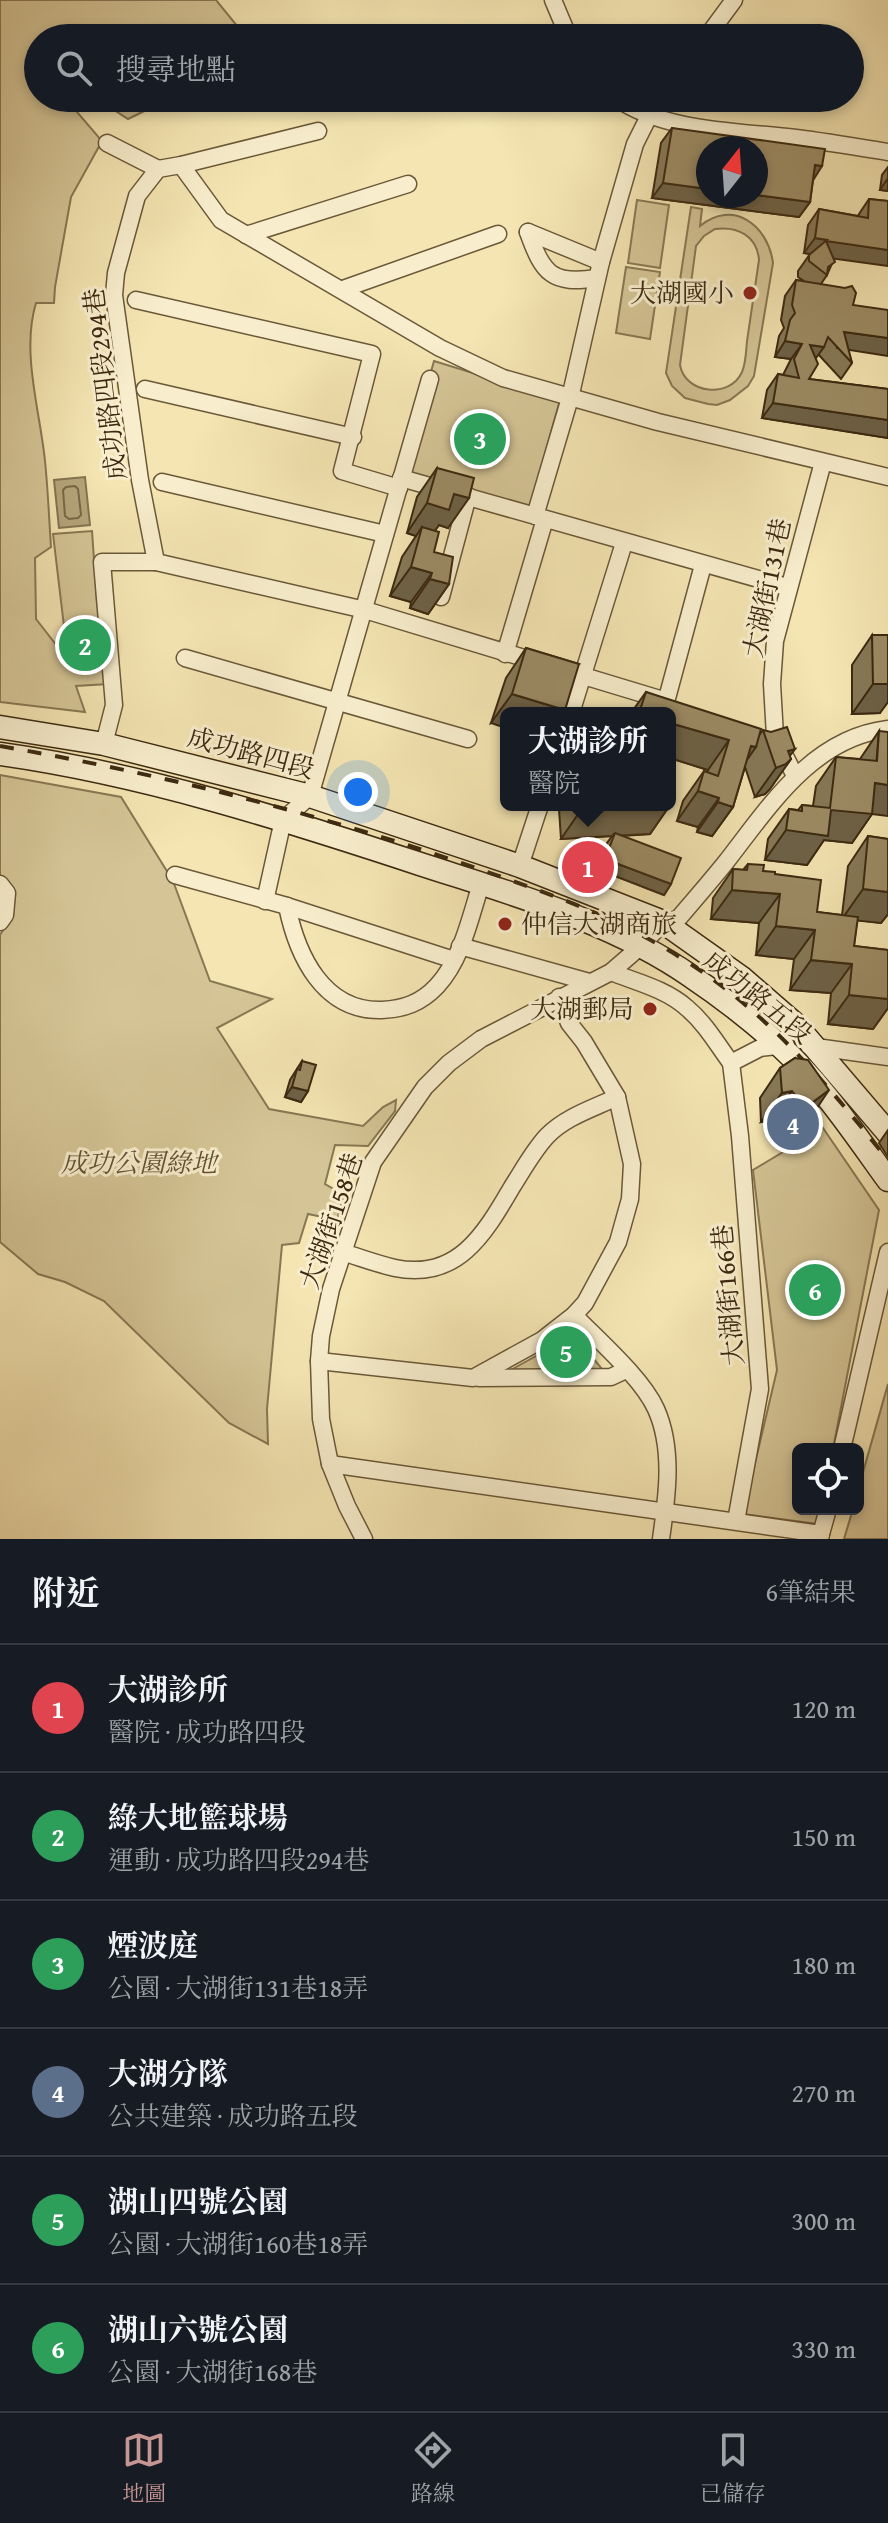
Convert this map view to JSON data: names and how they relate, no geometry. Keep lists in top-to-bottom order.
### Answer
{
  "streets": {
    "main road": ["成功路四段", "成功路五段"],
    "street": [
      "成功路四段294巷",
      "大湖街131巷",
      "大湖街158巷",
      "大湖街166巷"
    ]
  },
  "crossings": [
    ["成功路四段", "成功路五段"],
    ["成功路五段", "大湖街158巷"]
  ],
  "parks": ["成功公園綠地"],
  "places": ["大湖國小", "仲信大湖商旅", "大湖郵局"],
  "north": "top",
  "page": {
    "search": "搜尋地點",
    "pins": [
      "3",
      "2",
      "1",
      "4",
      "6",
      "5"
    ],
    "popup": ["大湖診所", "醫院"],
    "heading": ["附近", "6筆結果"],
    "list": [
      {
        "mark": "1",
        "name": "大湖診所",
        "note": "醫院 · 成功路四段",
        "value": "120 m"
      },
      {
        "mark": "2",
        "name": "綠大地籃球場",
        "note": "運動 · 成功路四段294巷",
        "value": "150 m"
      },
      {
        "mark": "3",
        "name": "煙波庭",
        "note": "公園 · 大湖街131巷18弄",
        "value": "180 m"
      },
      {
        "mark": "4",
        "name": "大湖分隊",
        "note": "公共建築 · 成功路五段",
        "value": "270 m"
      },
      {
        "mark": "5",
        "name": "湖山四號公園",
        "note": "公園 · 大湖街160巷18弄",
        "value": "300 m"
      },
      {
        "mark": "6",
        "name": "湖山六號公園",
        "note": "公園 · 大湖街168巷",
        "value": "330 m"
      }
    ],
    "nav": ["地圖", "路線", "已儲存"]
  }
}
